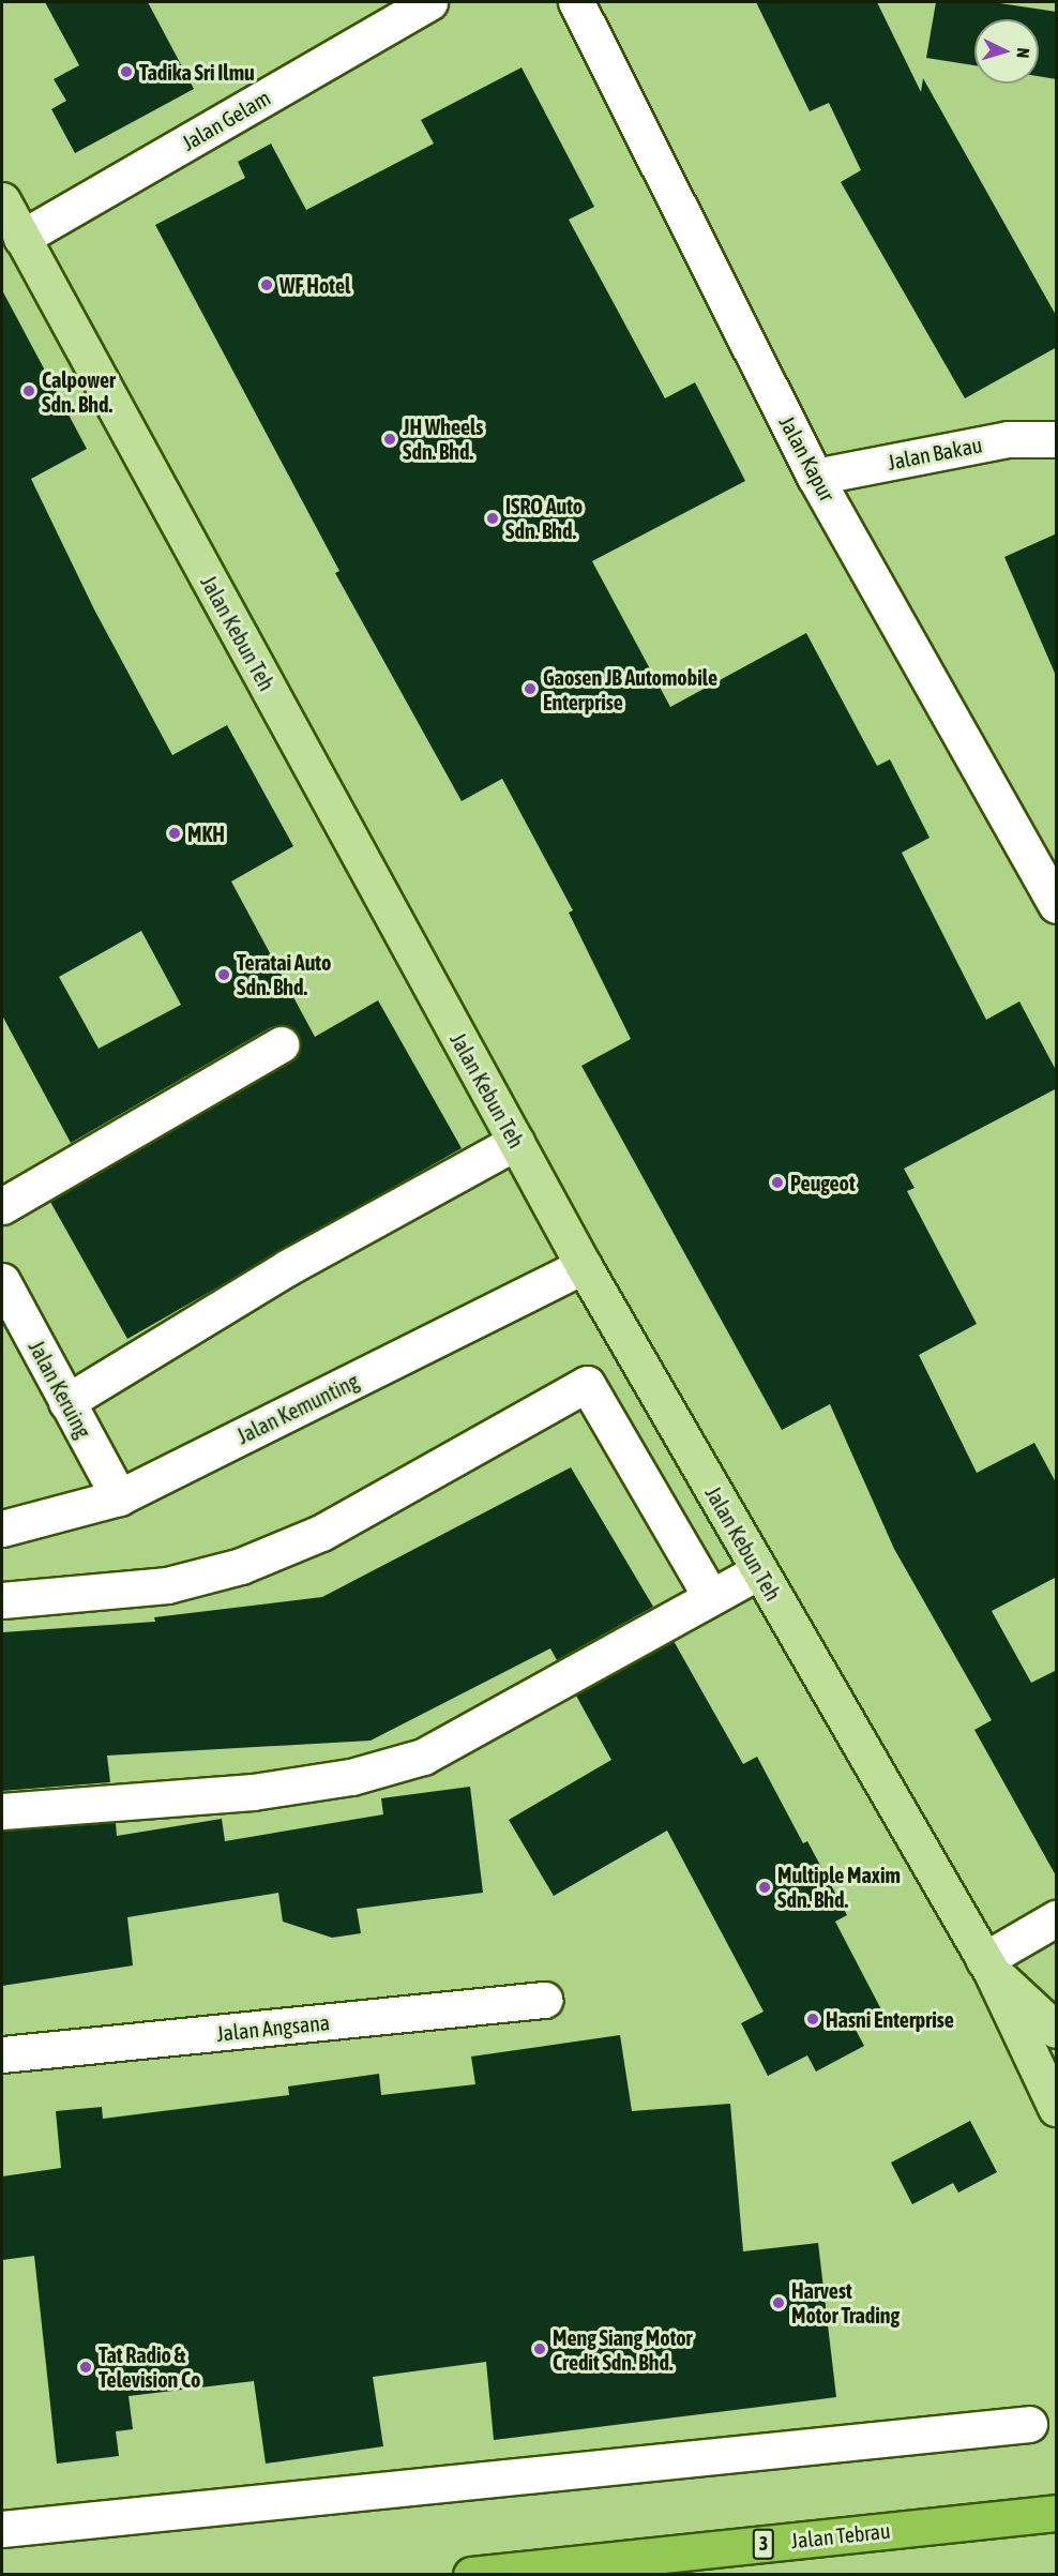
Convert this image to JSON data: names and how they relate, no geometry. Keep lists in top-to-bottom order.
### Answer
{
  "streets": {
    "highway": ["Jalan Tebrau", "3"],
    "main road": ["Jalan Kebun Teh"],
    "street": [
      "Jalan Gelam",
      "Jalan Bakau",
      "Jalan Kapur",
      "Jalan Keruing",
      "Jalan Kemunting",
      "Jalan Angsana"
    ]
  },
  "crossings": [
    ["Jalan Gelam", "Jalan Kebun Teh"],
    ["Jalan Bakau", "Jalan Kapur"],
    ["Jalan Kebun Teh", "Jalan Kemunting"],
    ["Jalan Keruing", "Jalan Kemunting"]
  ],
  "places": [
    "Tadika Sri Ilmu",
    "WF Hotel",
    "Calpower Sdn. Bhd.",
    "JH Wheels Sdn. Bhd.",
    "ISRO Auto Sdn. Bhd.",
    "Gaosen JB Automobile Enterprise",
    "MKH",
    "Teratai Auto Sdn. Bhd.",
    "Peugeot",
    "Multiple Maxim Sdn. Bhd.",
    "Hasni Enterprise",
    "Harvest Motor Trading",
    "Meng Siang Motor Credit Sdn. Bhd.",
    "Tat Radio & Television Co"
  ],
  "north": "right"
}
